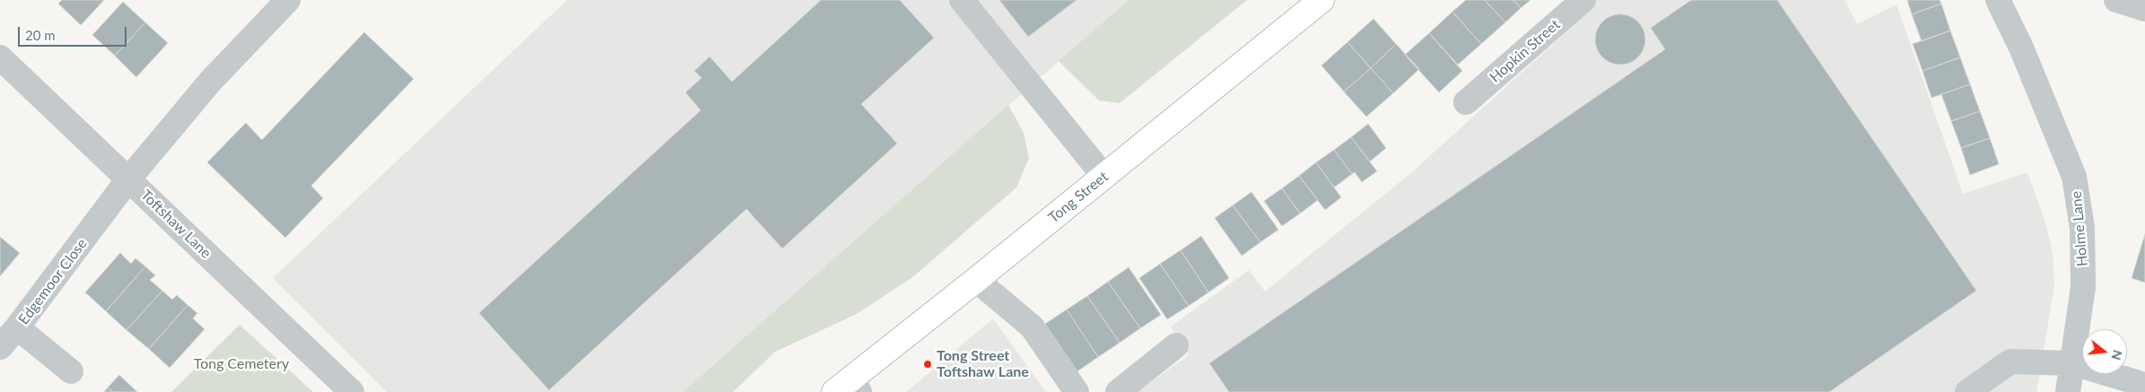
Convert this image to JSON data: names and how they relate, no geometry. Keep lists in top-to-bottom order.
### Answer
{
  "streets": {
    "highway": ["Tong Street"],
    "street": [
      "Hopkin Street",
      "Toftshaw Lane",
      "Holme Lane",
      "Edgemoor Close"
    ]
  },
  "crossings": [
    ["Toftshaw Lane", "Edgemoor Close"]
  ],
  "parks": ["Tong Cemetery"],
  "places": ["Tong Street Toftshaw Lane"],
  "scale_bar": "20 m",
  "north": "right"
}
